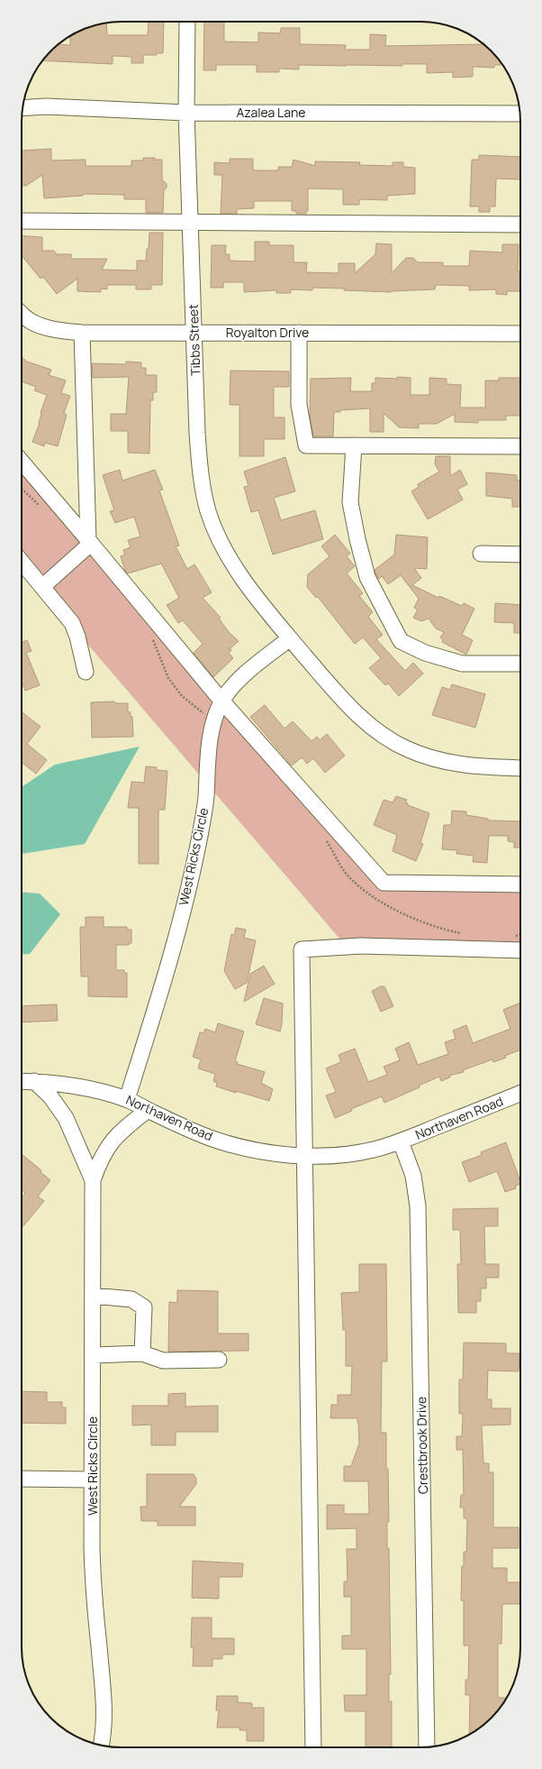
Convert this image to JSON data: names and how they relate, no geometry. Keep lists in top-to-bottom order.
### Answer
{
  "streets": {
    "street": [
      "Azalea Lane",
      "Royalton Drive",
      "Tibbs Street",
      "West Ricks Circle",
      "Northaven Road",
      "Crestbrook Drive"
    ]
  },
  "crossings": [
    ["Azalea Lane", "Tibbs Street"],
    ["Royalton Drive", "Tibbs Street"],
    ["Tibbs Street", "West Ricks Circle"],
    ["West Ricks Circle", "Northaven Road"],
    ["Northaven Road", "Crestbrook Drive"]
  ]
}
